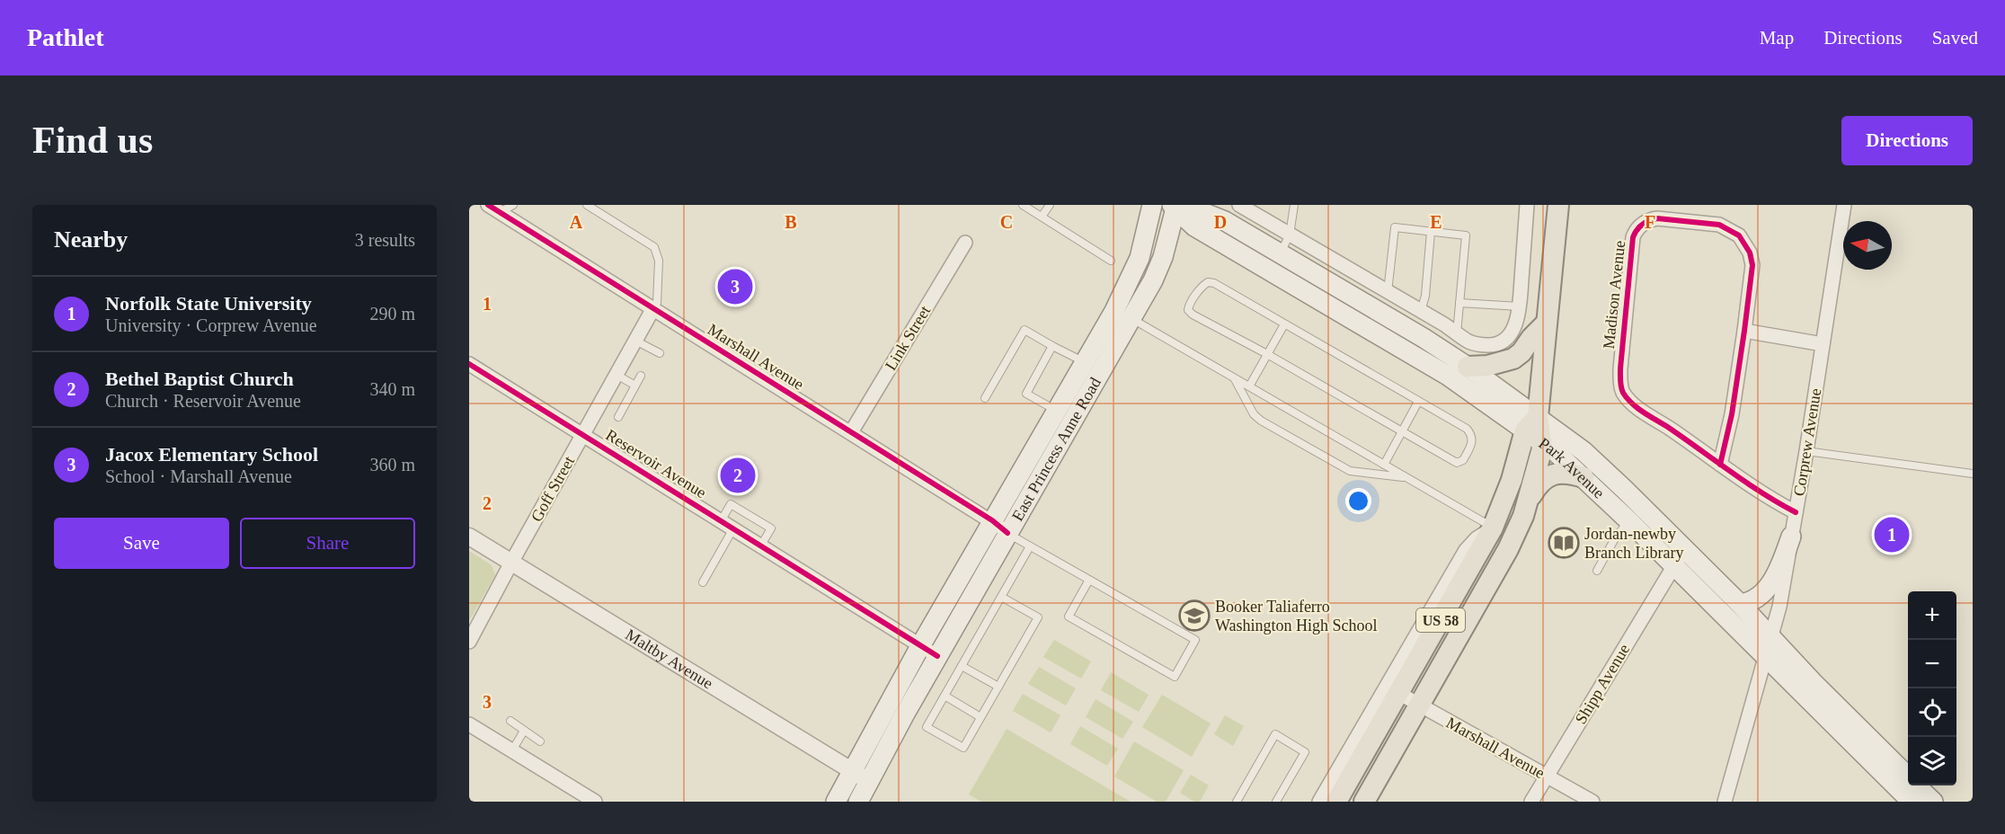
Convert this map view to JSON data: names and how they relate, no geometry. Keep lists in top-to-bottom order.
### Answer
{
  "streets": {
    "main road": ["East Princess Anne Road", "Park Avenue", "US 58"],
    "street": [
      "Madison Avenue",
      "Link Street",
      "Marshall Avenue",
      "Corprew Avenue",
      "Reservoir Avenue",
      "Goff Street",
      "Maltby Avenue",
      "Shipp Avenue"
    ]
  },
  "crossings": [
    ["Madison Avenue", "Corprew Avenue"],
    ["Link Street", "Marshall Avenue"],
    ["Marshall Avenue", "East Princess Anne Road"],
    ["Marshall Avenue", "Goff Street"],
    ["Marshall Avenue", "US 58"],
    ["Marshall Avenue", "Shipp Avenue"],
    ["Corprew Avenue", "Park Avenue"],
    ["East Princess Anne Road", "Reservoir Avenue"],
    ["East Princess Anne Road", "Park Avenue"],
    ["East Princess Anne Road", "Maltby Avenue"],
    ["Reservoir Avenue", "Goff Street"],
    ["Park Avenue", "US 58"],
    ["Park Avenue", "Shipp Avenue"],
    ["Goff Street", "Maltby Avenue"]
  ],
  "places": {
    "library": ["Jordan-newby Branch Library"],
    "school or university": ["Booker Taliaferro Washington High School"]
  },
  "north": "left",
  "page": {
    "header": "Pathlet",
    "nav": ["Map", "Directions", "Saved"],
    "buttons": [
      "Directions",
      ["Save", "Share"]
    ],
    "title": "Find us",
    "heading": ["Nearby", "3 results"],
    "pins": ["3", "2", "1"],
    "list": [
      {
        "mark": "1",
        "name": "Norfolk State University",
        "note": "University · Corprew Avenue",
        "value": "290 m"
      },
      {
        "mark": "2",
        "name": "Bethel Baptist Church",
        "note": "Church · Reservoir Avenue",
        "value": "340 m"
      },
      {
        "mark": "3",
        "name": "Jacox Elementary School",
        "note": "School · Marshall Avenue",
        "value": "360 m"
      }
    ],
    "map_buttons": ["+", "−"]
  },
  "grid": {
    "columns": [
      "A",
      "B",
      "C",
      "D",
      "E",
      "F"
    ],
    "rows": ["1", "2", "3"]
  }
}
